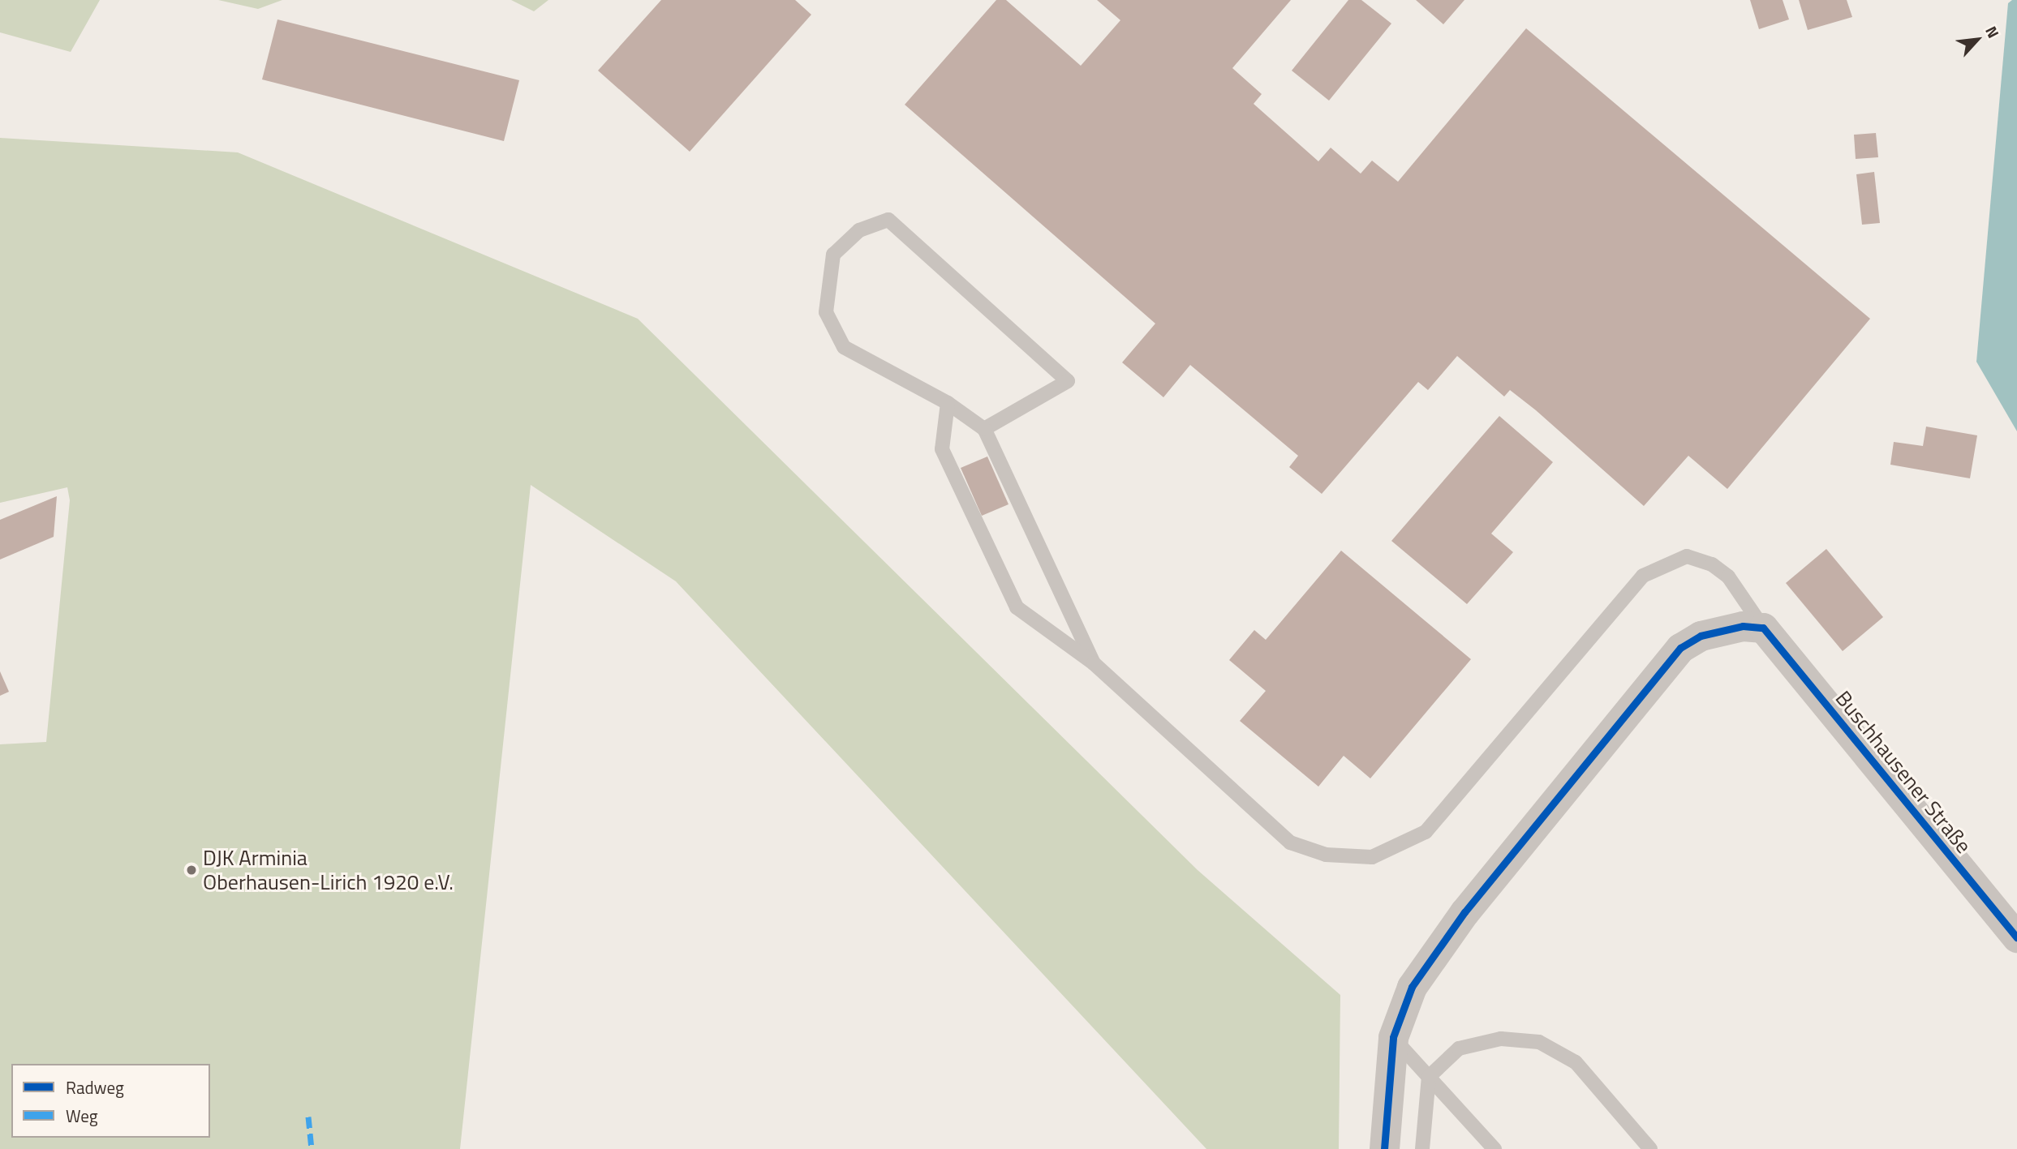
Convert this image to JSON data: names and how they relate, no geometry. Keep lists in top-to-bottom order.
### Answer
{
  "streets": {
    "street": ["Buschhausener Straße"]
  },
  "places": ["DJK Arminia Oberhausen-Lirich 1920 e.V."],
  "legend": ["Radweg", "Weg"],
  "north": "top right"
}
